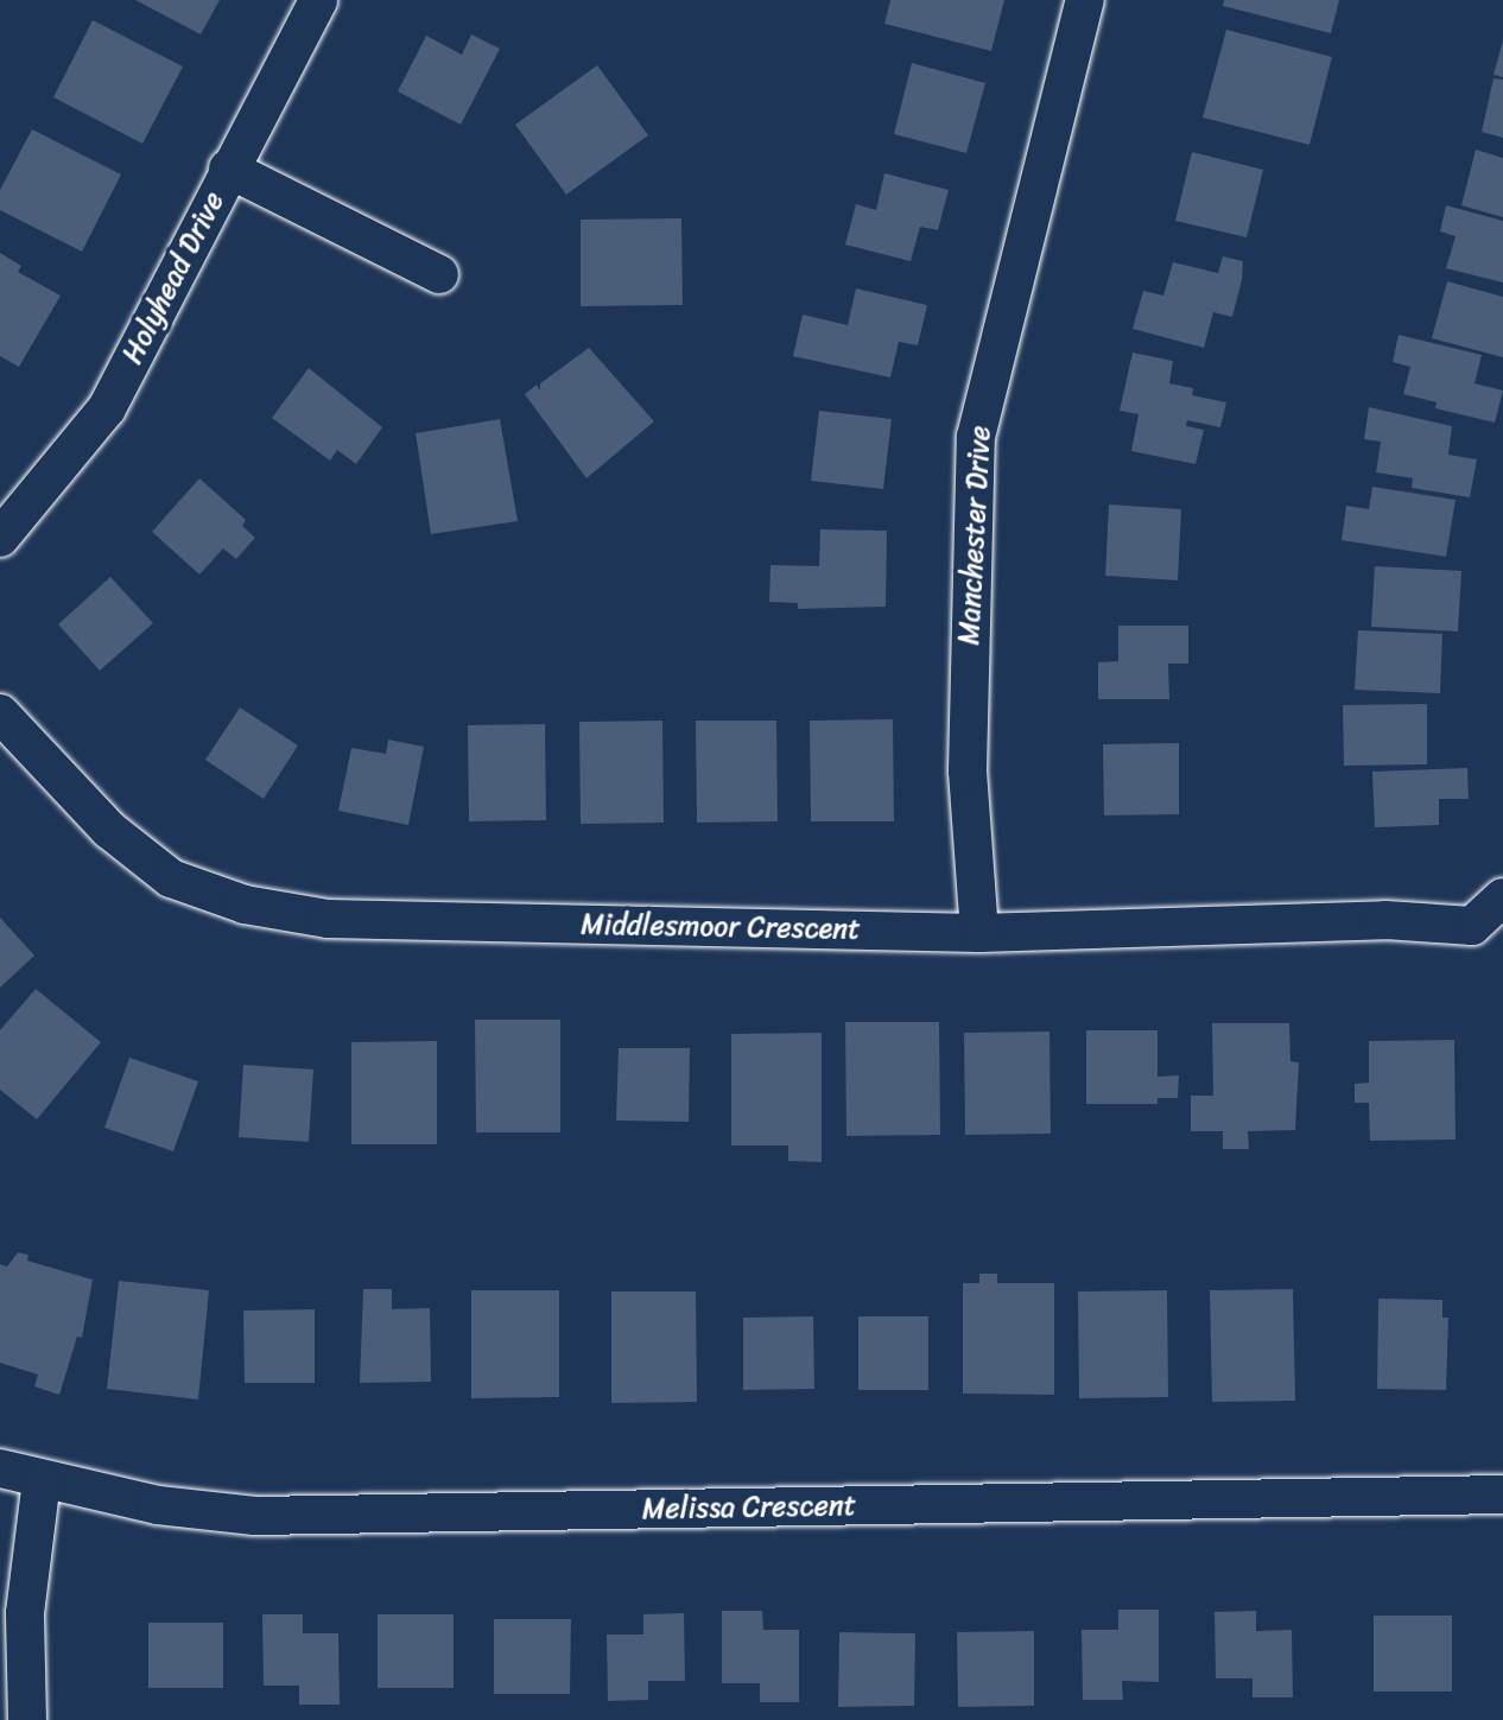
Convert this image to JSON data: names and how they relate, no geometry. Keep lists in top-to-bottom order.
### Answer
{
  "streets": {
    "street": [
      "Holyhead Drive",
      "Manchester Drive",
      "Middlesmoor Crescent",
      "Melissa Crescent"
    ]
  },
  "crossings": [
    ["Manchester Drive", "Middlesmoor Crescent"]
  ]
}
